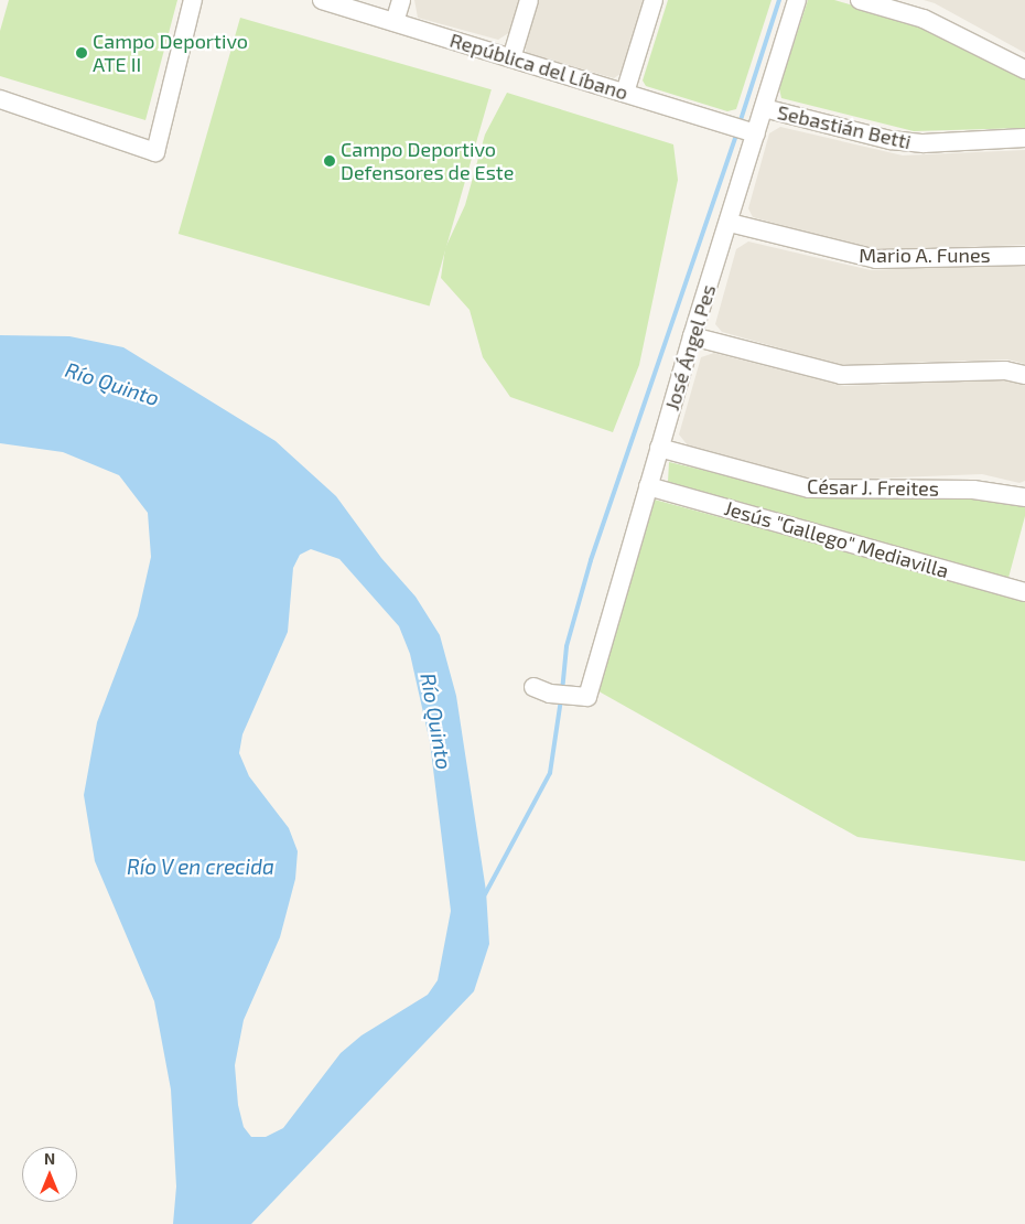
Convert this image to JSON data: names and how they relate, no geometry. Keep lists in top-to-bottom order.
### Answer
{
  "streets": {
    "street": [
      "República del Líbano",
      "Sebastián Betti",
      "Mario A. Funes",
      "José Ángel Pes",
      "César J. Freites",
      "Jesús \"Gallego\" Mediavilla"
    ]
  },
  "crossings": [
    ["República del Líbano", "José Ángel Pes"],
    ["Sebastián Betti", "José Ángel Pes"],
    ["Mario A. Funes", "José Ángel Pes"],
    ["José Ángel Pes", "César J. Freites"],
    ["José Ángel Pes", "Jesús \"Gallego\" Mediavilla"]
  ],
  "water": ["Río Quinto", "Río V en crecida"],
  "places": ["Campo Deportivo ATE II", "Campo Deportivo Defensores de Este"],
  "north": "top"
}
